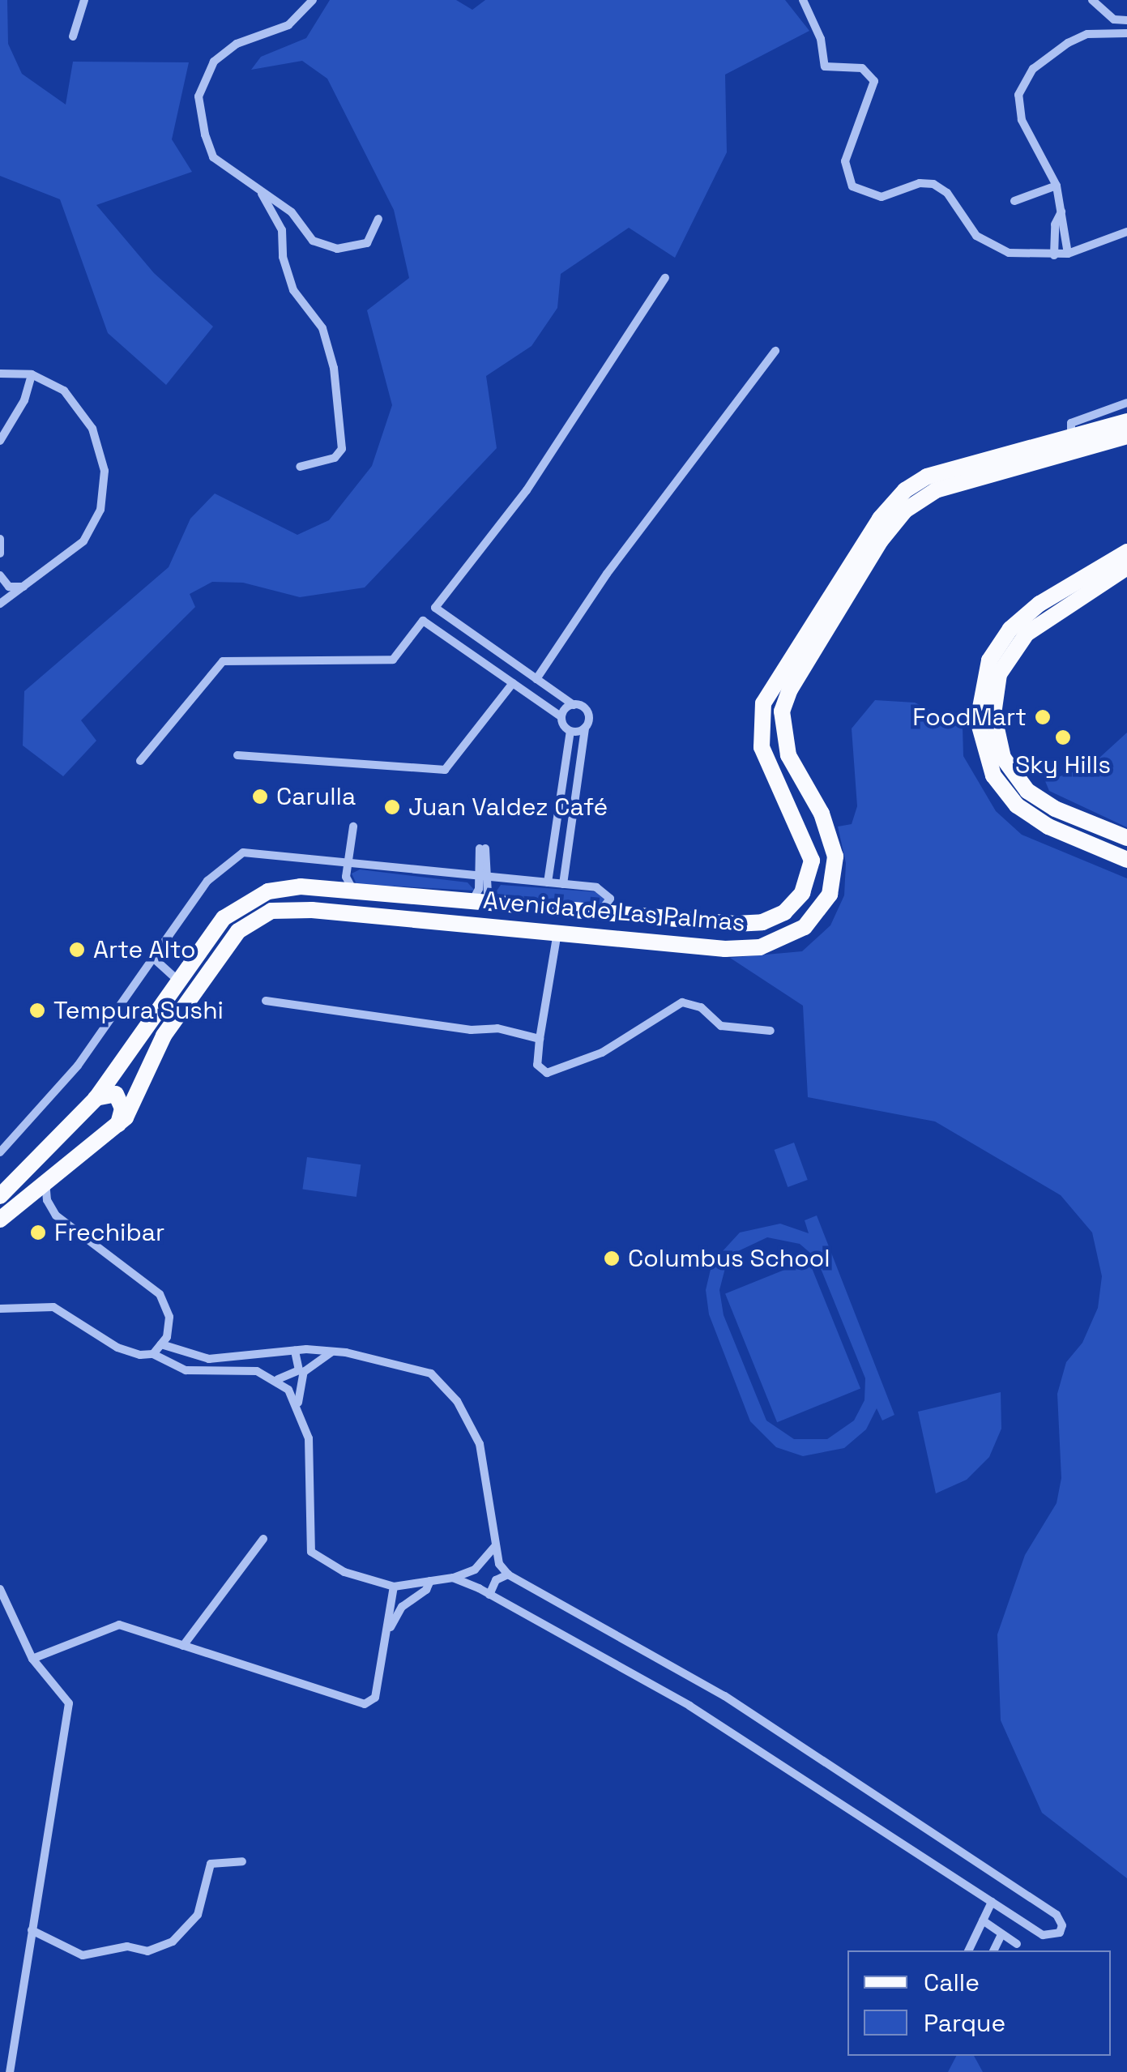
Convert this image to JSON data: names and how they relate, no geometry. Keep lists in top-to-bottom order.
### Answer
{
  "streets": {
    "main road": ["Avenida de Las Palmas"]
  },
  "places": [
    "FoodMart",
    "Sky Hills",
    "Carulla",
    "Juan Valdez Café",
    "Arte Alto",
    "Tempura Sushi",
    "Frechibar",
    "Columbus School"
  ],
  "legend": ["Calle", "Parque"]
}
